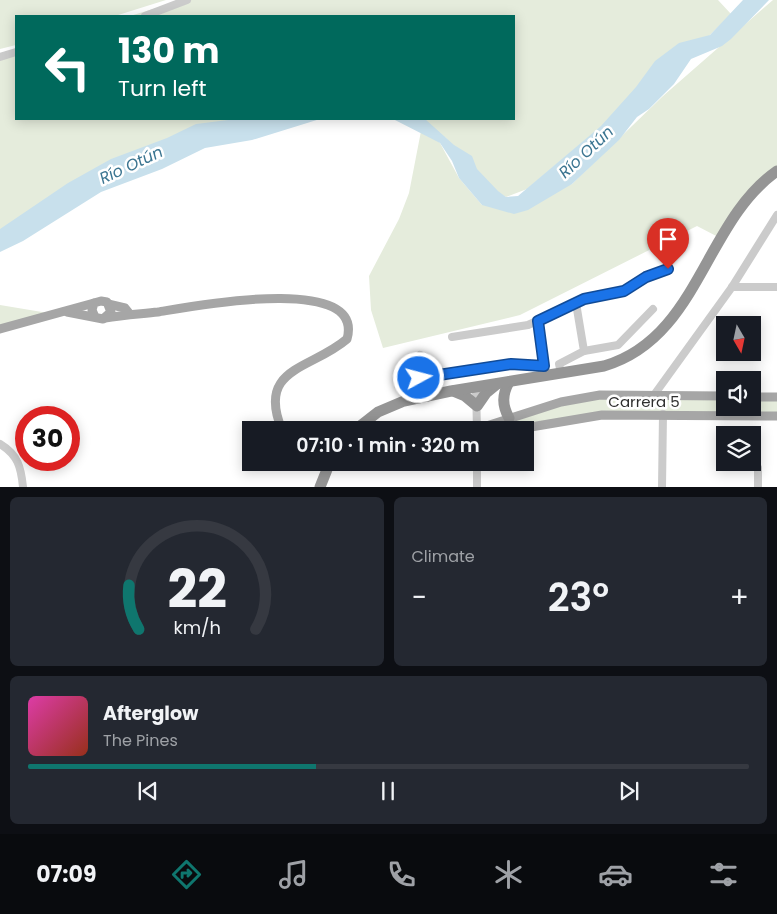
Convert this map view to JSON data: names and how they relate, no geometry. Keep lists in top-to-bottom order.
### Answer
{
  "streets": {
    "main road": ["Carrera 5"]
  },
  "water": ["Río Otún"],
  "north": "bottom",
  "page": {
    "turn": ["130 m", "Turn left"],
    "limit": "30",
    "trip": "07:10 · 1 min · 320 m",
    "tile": "Climate",
    "heat": ["−", "23°", "+"],
    "song": ["Afterglow", "The Pines"],
    "tabs": "07:09",
    "gauge": ["22", "km/h"]
  }
}
